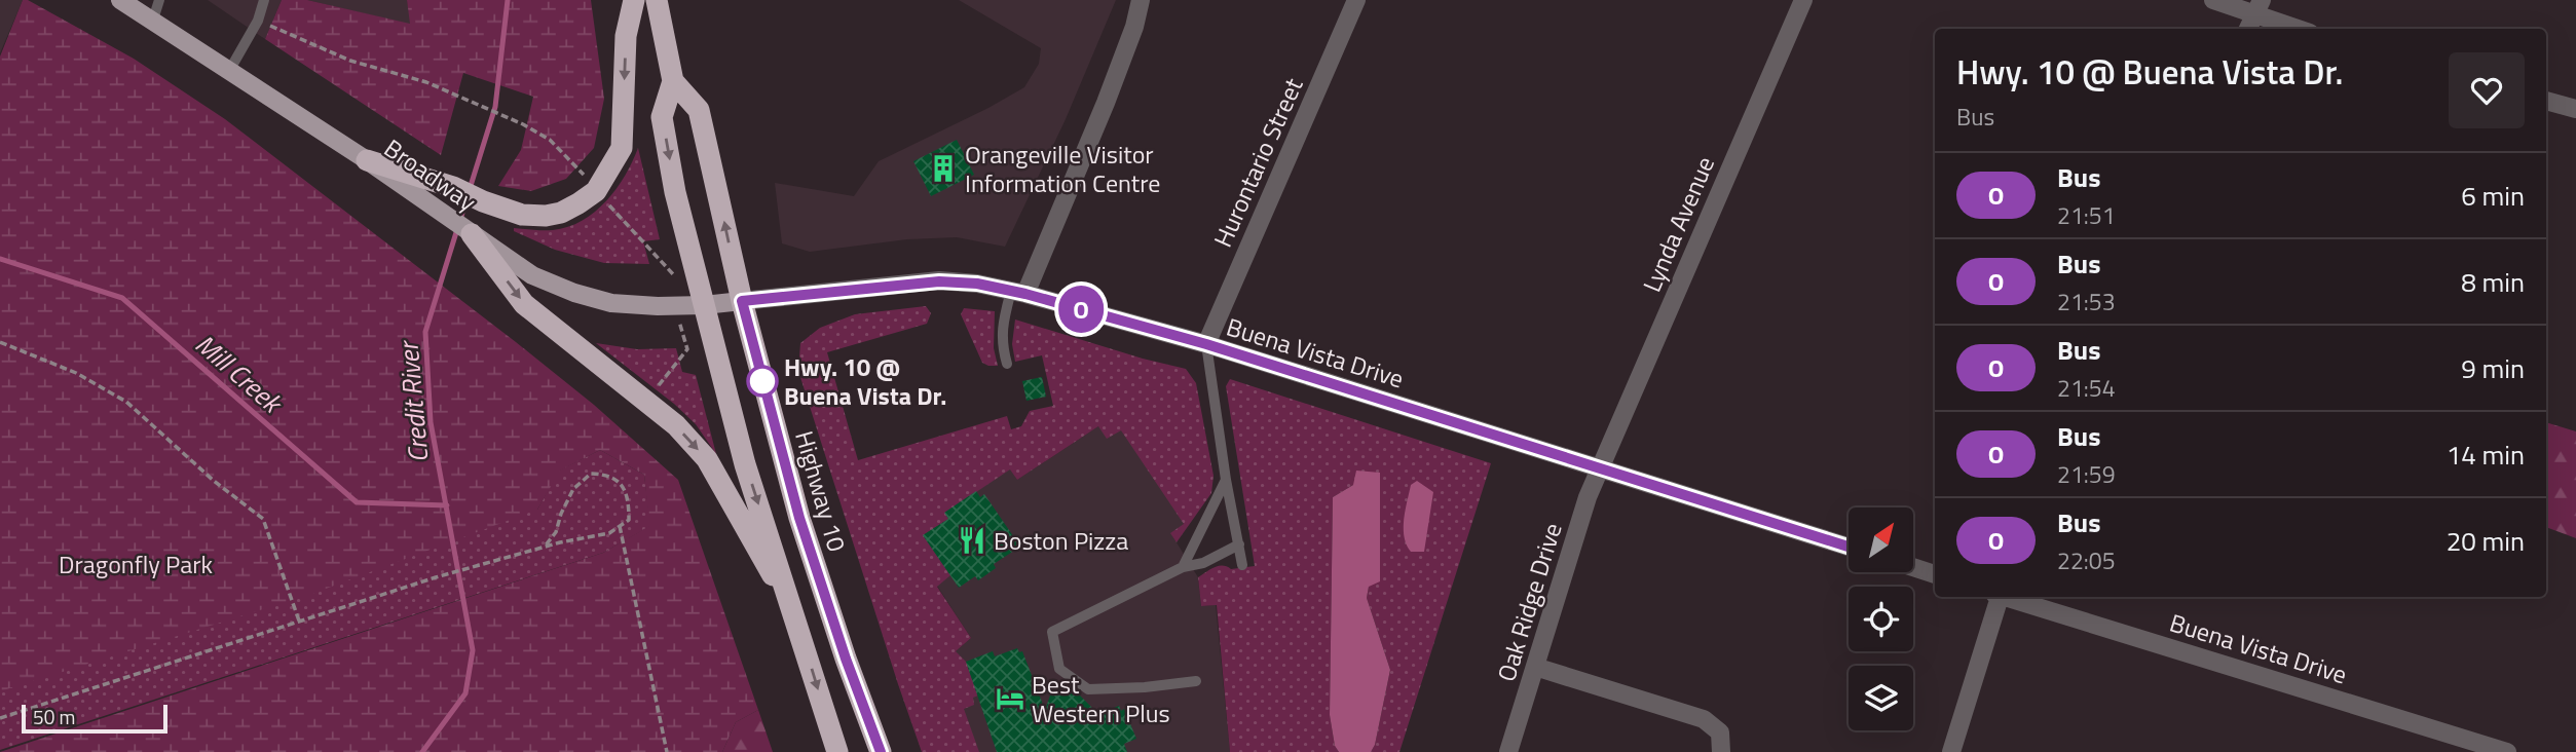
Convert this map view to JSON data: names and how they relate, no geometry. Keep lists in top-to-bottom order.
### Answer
{
  "streets": {
    "highway": ["Highway 10"],
    "main road": ["Broadway"],
    "street": [
      "Hurontario Street",
      "Lynda Avenue",
      "Buena Vista Drive",
      "Oak Ridge Drive"
    ]
  },
  "crossings": [
    ["Hurontario Street", "Buena Vista Drive"],
    ["Broadway", "Buena Vista Drive"],
    ["Broadway", "Highway 10"],
    ["Lynda Avenue", "Buena Vista Drive"],
    ["Lynda Avenue", "Oak Ridge Drive"],
    ["Buena Vista Drive", "Highway 10"],
    ["Buena Vista Drive", "Oak Ridge Drive"]
  ],
  "water": ["Mill Creek", "Credit River"],
  "parks": ["Dragonfly Park"],
  "places": {
    "building": ["Orangeville Visitor Information Centre"],
    "other": ["Hwy. 10 @ Buena Vista Dr."],
    "restaurant": ["Boston Pizza"],
    "hotel": ["Best Western Plus"]
  },
  "lines": ["bus line O"],
  "scale_bar": "50 m",
  "north": "top right",
  "page": {
    "on_map": "O",
    "heading": ["Hwy. 10 @ Buena Vista Dr.", "Bus"],
    "list": [
      {
        "mark": "O",
        "name": "Bus",
        "note": "21:51",
        "value": "6 min"
      },
      {
        "mark": "O",
        "name": "Bus",
        "note": "21:53",
        "value": "8 min"
      },
      {
        "mark": "O",
        "name": "Bus",
        "note": "21:54",
        "value": "9 min"
      },
      {
        "mark": "O",
        "name": "Bus",
        "note": "21:59",
        "value": "14 min"
      },
      {
        "mark": "O",
        "name": "Bus",
        "note": "22:05",
        "value": "20 min"
      }
    ],
    "scale": "50 m"
  }
}
